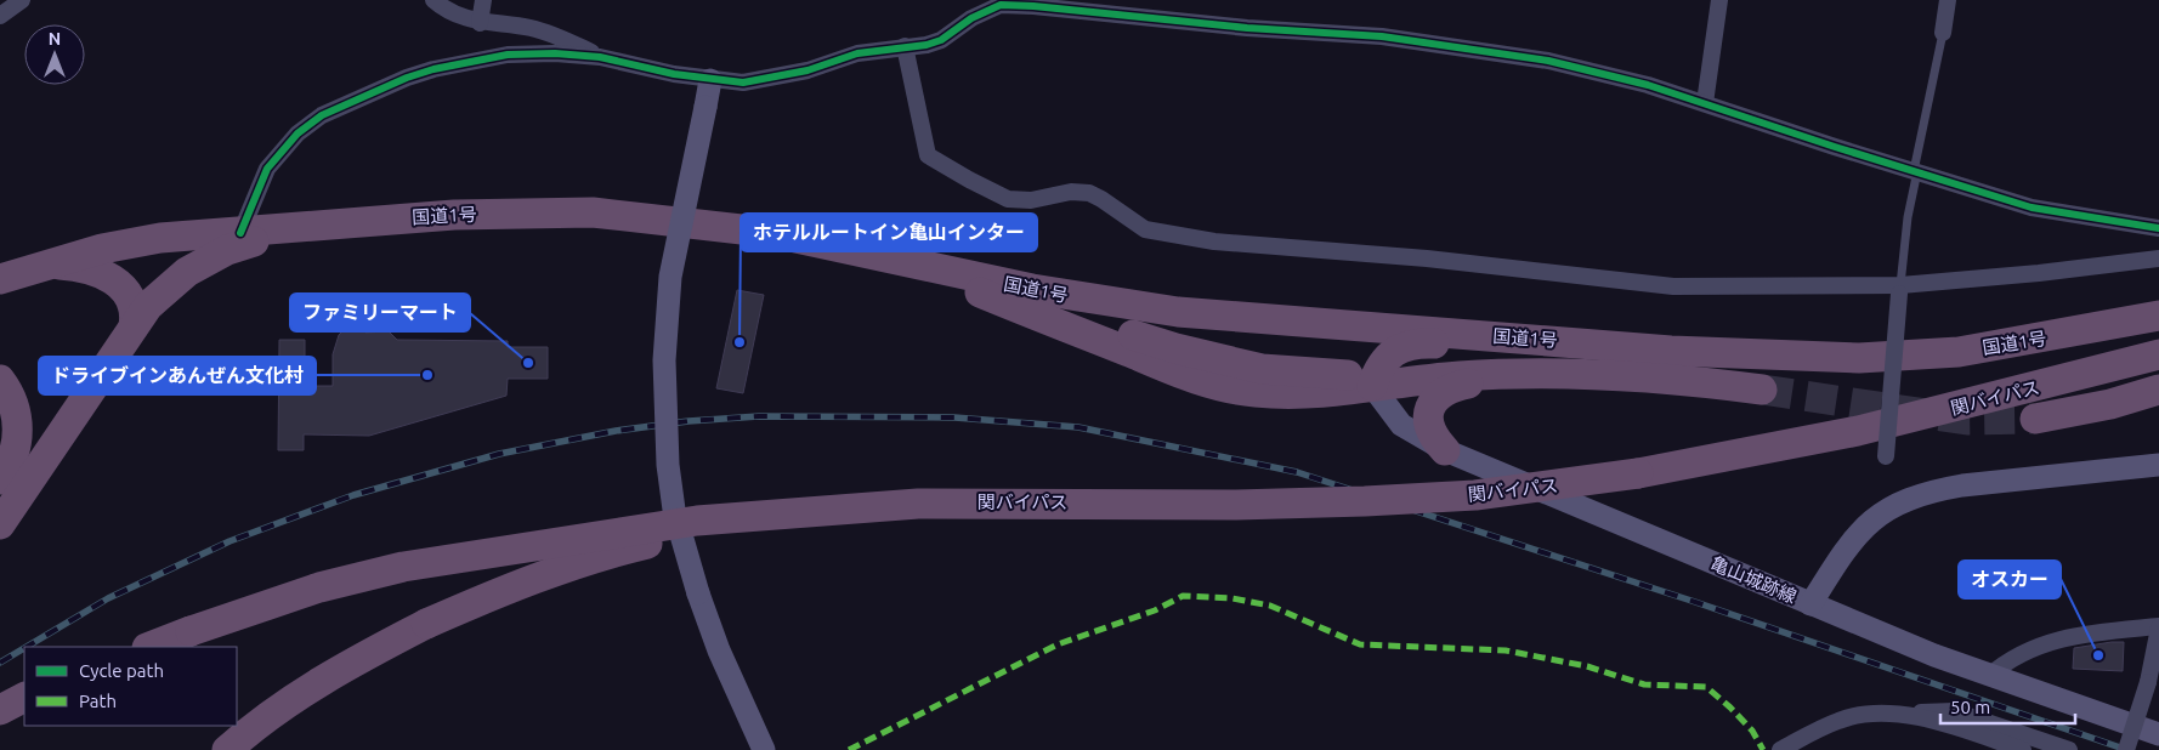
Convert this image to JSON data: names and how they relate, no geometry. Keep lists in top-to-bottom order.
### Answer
{
  "streets": {
    "highway": ["国道1号", "関バイパス"],
    "street": ["亀山城跡線"]
  },
  "crossings": [
    ["国道1号", "亀山城跡線"]
  ],
  "places": [
    "ホテルルートイン亀山インター",
    "ファミリーマート",
    "ドライブインあんぜん文化村",
    "オスカー"
  ],
  "legend": ["Cycle path", "Path"],
  "scale_bar": "50 m",
  "north": "top"
}
